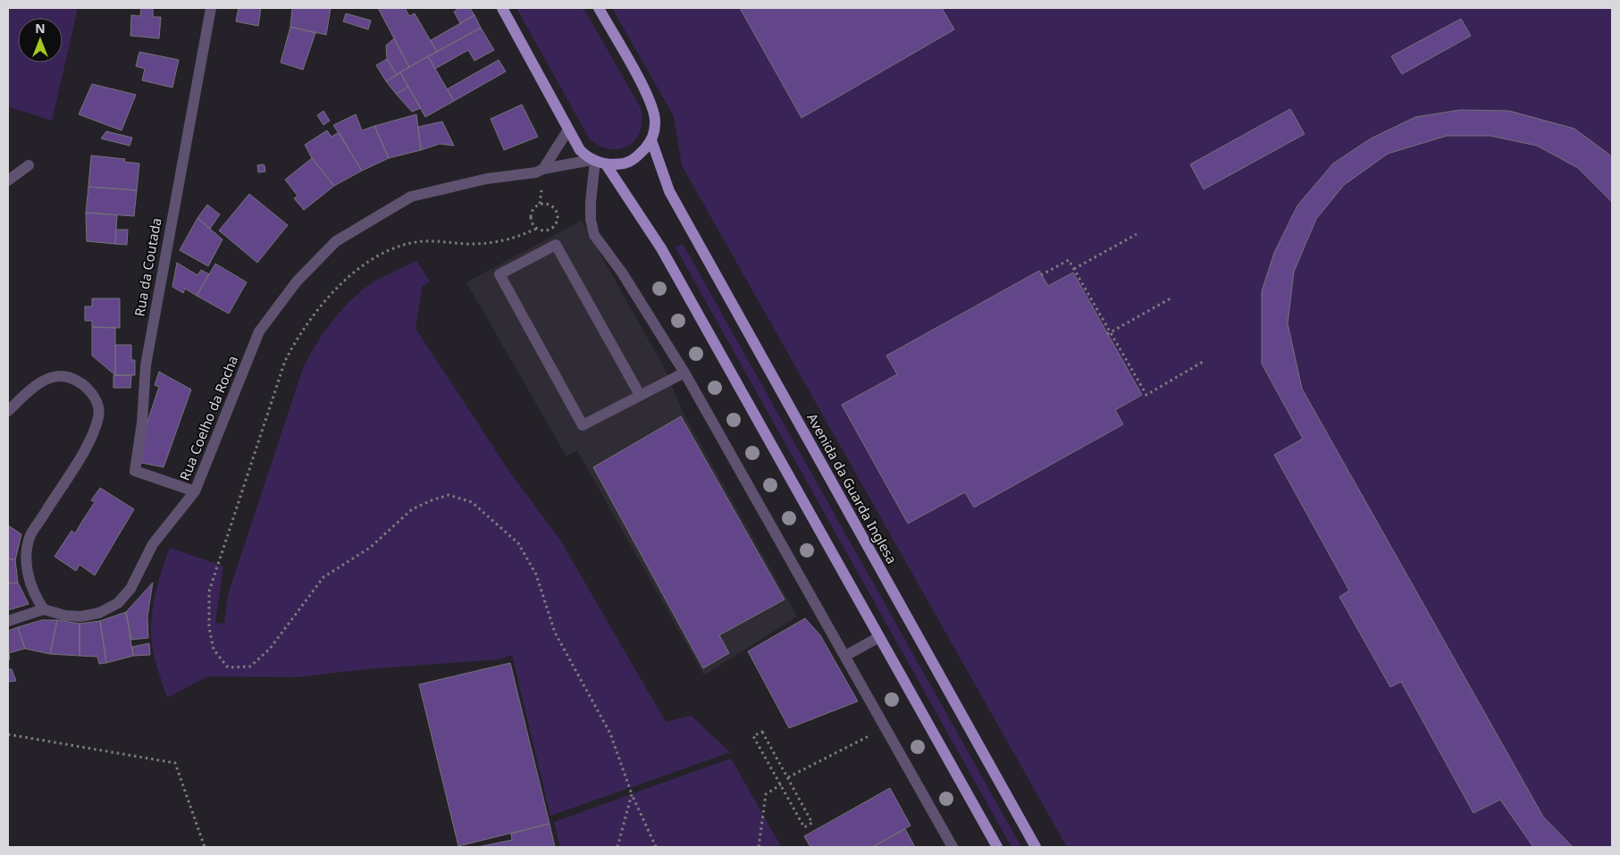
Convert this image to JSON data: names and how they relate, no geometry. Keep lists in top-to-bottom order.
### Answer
{
  "streets": {
    "main road": ["Avenida da Guarda Inglesa"],
    "street": ["Rua da Coutada", "Rua Coelho da Rocha"]
  },
  "crossings": [
    ["Rua da Coutada", "Rua Coelho da Rocha"]
  ],
  "north": "top"
}
